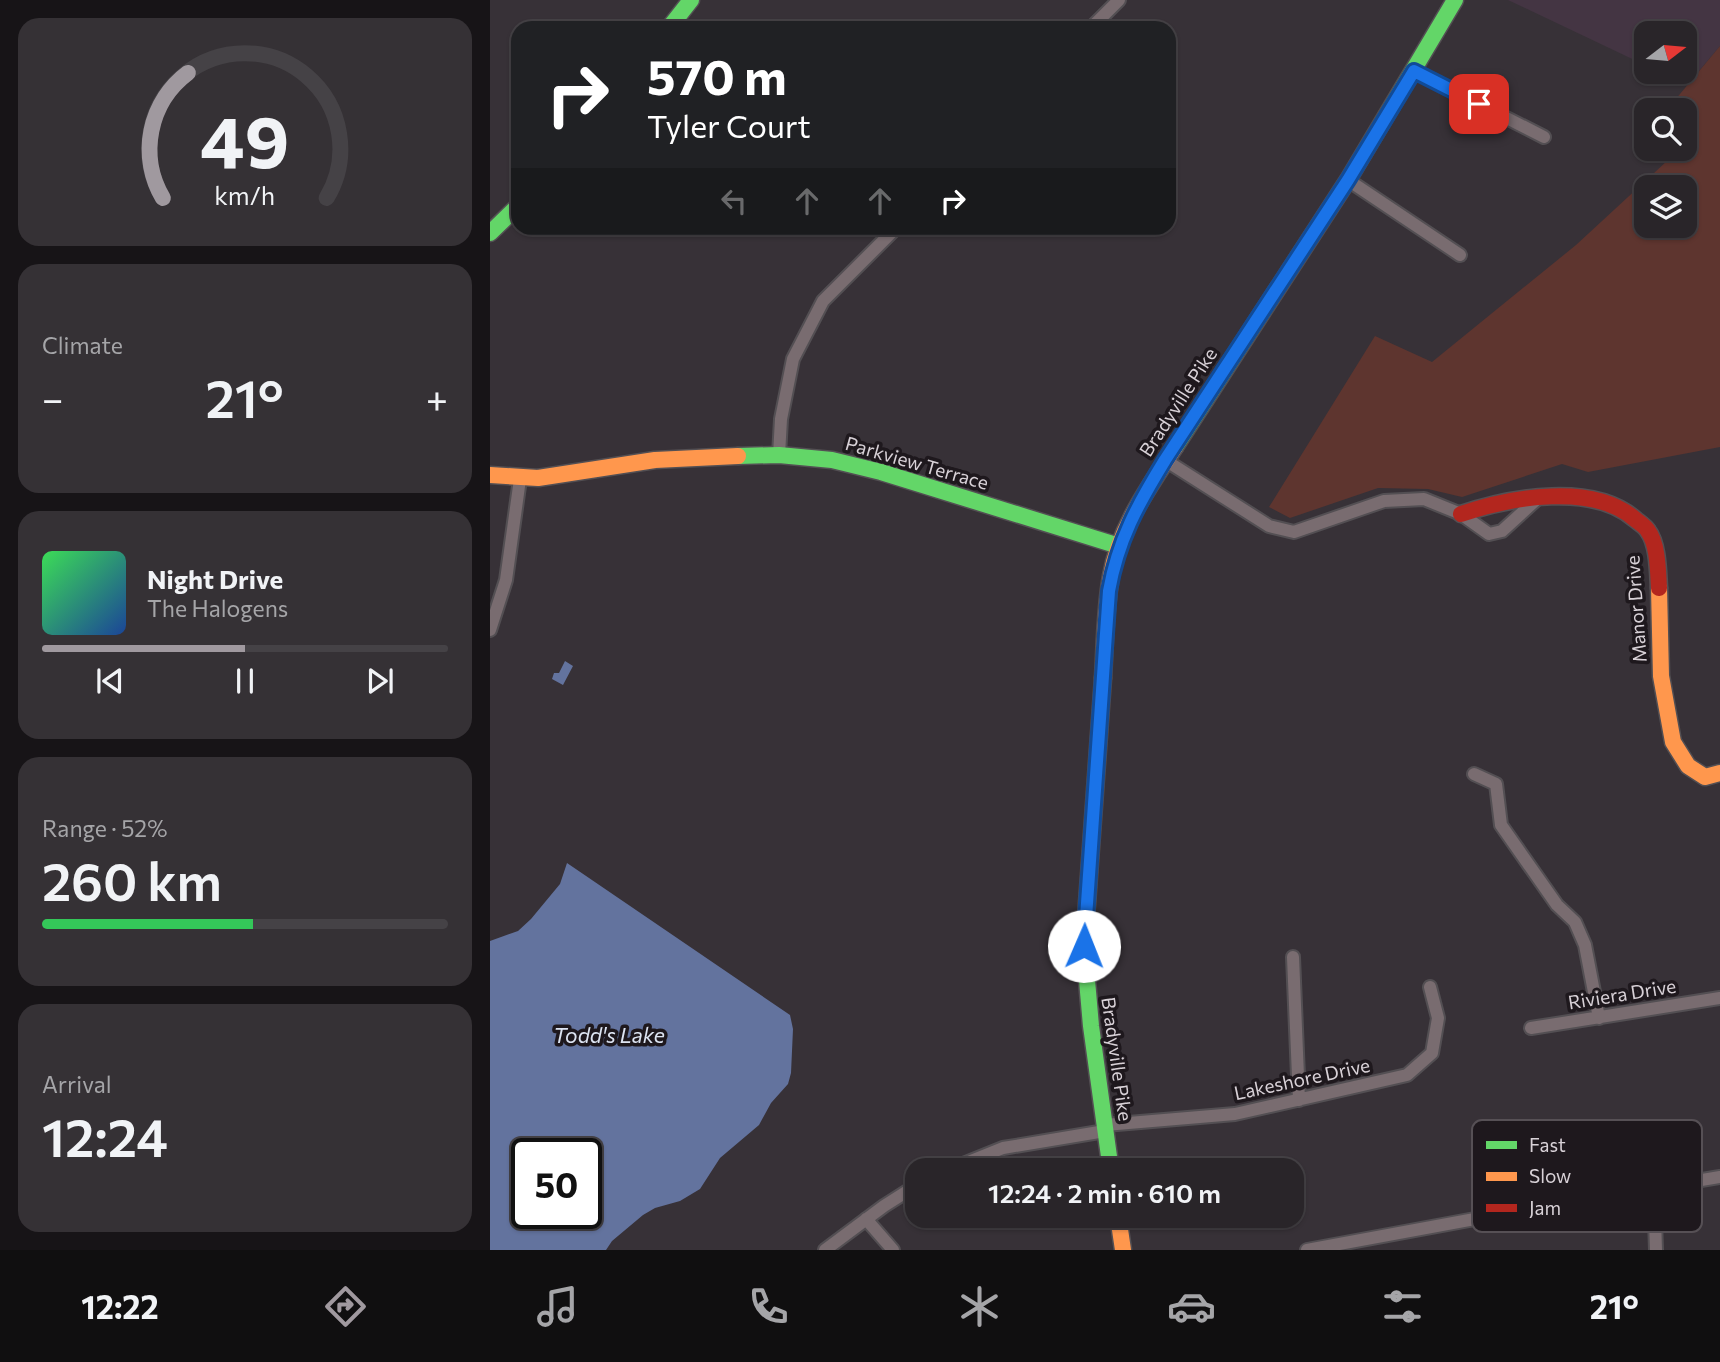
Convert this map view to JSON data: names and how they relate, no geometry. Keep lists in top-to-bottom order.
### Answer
{
  "streets": {
    "main road": ["Bradyville Pike", "Parkview Terrace", "Manor Drive"],
    "street": ["Riviera Drive", "Lakeshore Drive"]
  },
  "crossings": [
    ["Bradyville Pike", "Parkview Terrace"],
    ["Bradyville Pike", "Lakeshore Drive"]
  ],
  "water": ["Todd's Lake"],
  "legend": ["Fast", "Slow", "Jam"],
  "north": "right",
  "page": {
    "turn": ["570 m", "Tyler Court"],
    "tile": [
      "Climate",
      ["Range · 52%", "260 km"],
      ["Arrival", "12:24"]
    ],
    "heat": ["−", "21°", "+"],
    "song": ["Night Drive", "The Halogens"],
    "limit": "50",
    "trip": "12:24 · 2 min · 610 m",
    "tabs": ["12:22", "21°"],
    "gauge": ["49", "km/h"]
  }
}
